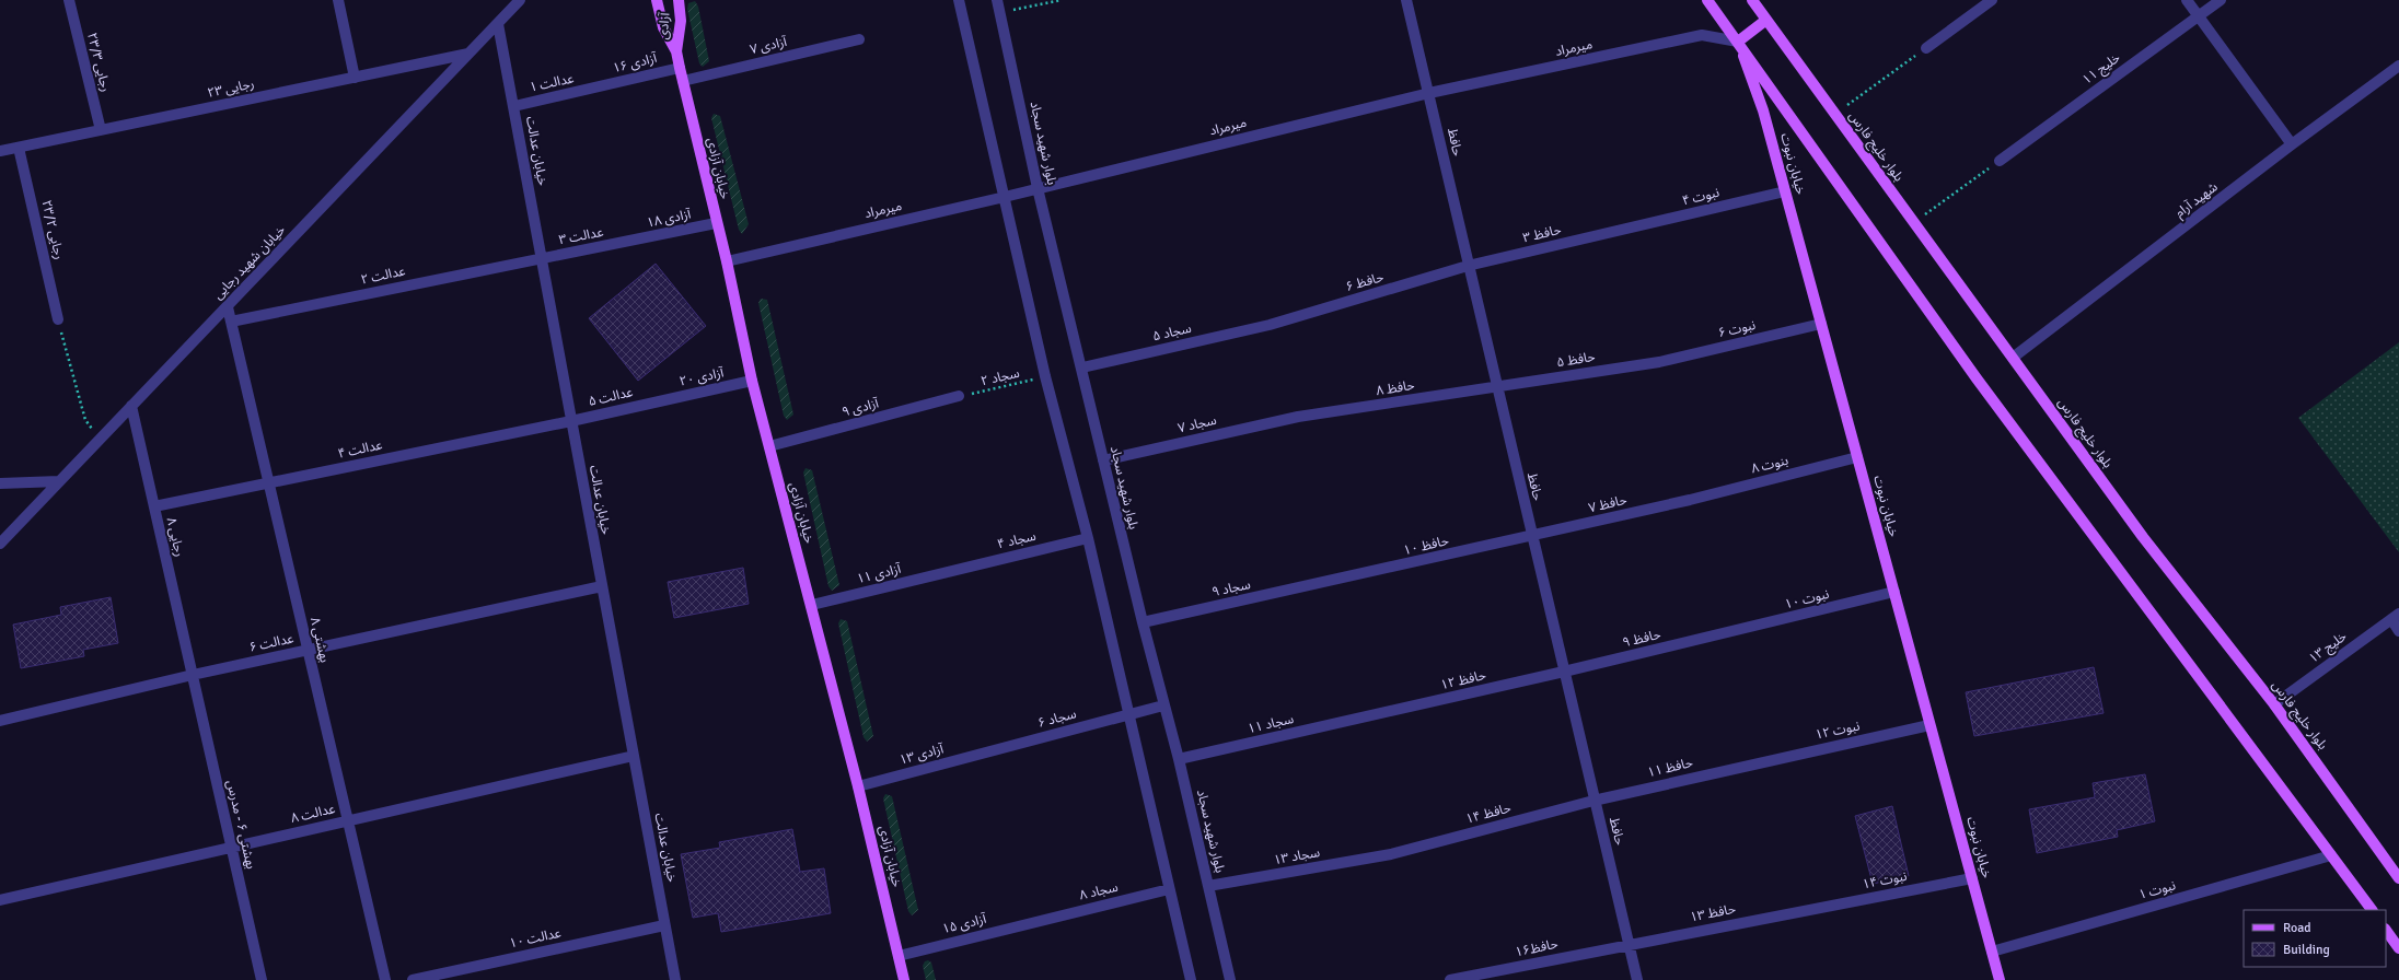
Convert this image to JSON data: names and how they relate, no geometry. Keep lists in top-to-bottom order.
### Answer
{
  "streets": {
    "main road": [
      "آزادی",
      "بلوار خلیج فارس",
      "خیابان نبوت",
      "خیابان آزادی"
    ],
    "street": [
      "آزادی ۷",
      "میرمراد",
      "رجایی ۲۳/۳",
      "آزادی ۱۶",
      "خلیج ۱۱",
      "عدالت ۱",
      "رجایی ۲۳",
      "حافظ",
      "بلوار شهید سجاد",
      "خیابان عدالت",
      "نبوت ۴",
      "شهید آرام",
      "آزادی ۱۸",
      "رجایی ۲۳/۲",
      "حافظ ۳",
      "عدالت ۳",
      "خیابان شهید رجایی",
      "عدالت ۲",
      "حافظ ۶",
      "نبوت ۶",
      "سجاد ۵",
      "حافظ ۵",
      "آزادی ۲۰",
      "حافظ ۸",
      "عدالت ۵",
      "آزادی ۹",
      "سجاد ۷",
      "عدالت ۴",
      "بنوت ۸",
      "حافظ ۷",
      "رجایی ۸",
      "سجاد ۴",
      "حافظ ۱۰",
      "آزادی ۱۱",
      "سجاد ۹",
      "نبوت ۱۰",
      "حافظ ۹",
      "بهشتی ۸",
      "عدالت ۶",
      "خلیج ۱۳",
      "حافظ ۱۲",
      "سجاد ۶",
      "سجاد ۱۱",
      "نبوت ۱۲",
      "آزادی ۱۳",
      "حافظ ۱۱",
      "عدالت ۸",
      "حافظ ۱۴",
      "بهشتی ۶ - مدرس",
      "سجاد ۱۳",
      "نبوت ۱۴",
      "نبوت ۱",
      "سجاد ۸",
      "حافظ ۱۳",
      "آزادی ۱۵",
      "عدالت ۱۰",
      "حافظ۱۶"
    ],
    "path": ["سجاد ۲"]
  },
  "crossings": [
    ["آزادی", "خیابان آزادی"],
    ["آزادی ۷", "خیابان آزادی"],
    ["میرمراد", "حافظ"],
    ["میرمراد", "بلوار شهید سجاد"],
    ["میرمراد", "خیابان نبوت"],
    ["میرمراد", "خیابان آزادی"],
    ["رجایی ۲۳/۳", "رجایی ۲۳"],
    ["آزادی ۱۶", "عدالت ۱"],
    ["آزادی ۱۶", "خیابان آزادی"],
    ["عدالت ۱", "خیابان عدالت"],
    ["رجایی ۲۳", "رجایی ۲۳/۲"],
    ["رجایی ۲۳", "خیابان شهید رجایی"],
    ["حافظ", "حافظ ۳"],
    ["حافظ", "حافظ ۶"],
    ["حافظ", "حافظ ۵"],
    ["حافظ", "حافظ ۸"],
    ["حافظ", "حافظ ۷"],
    ["حافظ", "حافظ ۱۰"],
    ["حافظ", "حافظ ۹"],
    ["حافظ", "حافظ ۱۲"],
    ["حافظ", "حافظ ۱۱"],
    ["حافظ", "حافظ ۱۴"],
    ["حافظ", "حافظ ۱۳"],
    ["حافظ", "حافظ۱۶"],
    ["بلوار شهید سجاد", "سجاد ۵"],
    ["بلوار شهید سجاد", "سجاد ۷"],
    ["بلوار شهید سجاد", "سجاد ۹"],
    ["بلوار شهید سجاد", "سجاد ۶"],
    ["بلوار شهید سجاد", "سجاد ۱۱"],
    ["بلوار شهید سجاد", "سجاد ۱۳"],
    ["بلوار خلیج فارس", "شهید آرام"],
    ["بلوار خلیج فارس", "خلیج ۱۳"],
    ["خیابان عدالت", "عدالت ۳"],
    ["خیابان عدالت", "خیابان شهید رجایی"],
    ["خیابان عدالت", "عدالت ۲"],
    ["خیابان عدالت", "عدالت ۵"],
    ["خیابان عدالت", "عدالت ۴"],
    ["خیابان عدالت", "عدالت ۶"],
    ["خیابان عدالت", "عدالت ۸"],
    ["خیابان عدالت", "عدالت ۱۰"],
    ["خیابان نبوت", "نبوت ۴"],
    ["خیابان نبوت", "نبوت ۶"],
    ["خیابان نبوت", "بنوت ۸"],
    ["خیابان نبوت", "نبوت ۱۰"],
    ["خیابان نبوت", "نبوت ۱۲"],
    ["خیابان نبوت", "نبوت ۱۴"],
    ["خیابان نبوت", "نبوت ۱"],
    ["خیابان آزادی", "آزادی ۱۸"],
    ["خیابان آزادی", "آزادی ۲۰"],
    ["خیابان آزادی", "آزادی ۹"],
    ["خیابان آزادی", "آزادی ۱۱"],
    ["خیابان آزادی", "آزادی ۱۳"],
    ["خیابان آزادی", "آزادی ۱۵"],
    ["نبوت ۴", "حافظ ۳"],
    ["آزادی ۱۸", "عدالت ۳"],
    ["حافظ ۳", "حافظ ۶"],
    ["عدالت ۳", "عدالت ۲"],
    ["خیابان شهید رجایی", "رجایی ۸"],
    ["خیابان شهید رجایی", "بهشتی ۸"],
    ["عدالت ۲", "بهشتی ۸"],
    ["حافظ ۶", "سجاد ۵"],
    ["نبوت ۶", "حافظ ۵"],
    ["حافظ ۵", "حافظ ۸"],
    ["آزادی ۲۰", "عدالت ۵"],
    ["سجاد ۲", "آزادی ۹"],
    ["حافظ ۸", "سجاد ۷"],
    ["عدالت ۵", "عدالت ۴"],
    ["عدالت ۴", "رجایی ۸"],
    ["عدالت ۴", "بهشتی ۸"],
    ["بنوت ۸", "حافظ ۷"],
    ["حافظ ۷", "حافظ ۱۰"],
    ["رجایی ۸", "عدالت ۶"],
    ["رجایی ۸", "بهشتی ۶ - مدرس"],
    ["سجاد ۴", "آزادی ۱۱"],
    ["حافظ ۱۰", "سجاد ۹"],
    ["نبوت ۱۰", "حافظ ۹"],
    ["حافظ ۹", "حافظ ۱۲"],
    ["بهشتی ۸", "عدالت ۶"],
    ["بهشتی ۸", "عدالت ۸"],
    ["عدالت ۶", "بهشتی ۶ - مدرس"],
    ["حافظ ۱۲", "سجاد ۱۱"],
    ["سجاد ۶", "آزادی ۱۳"],
    ["نبوت ۱۲", "حافظ ۱۱"],
    ["حافظ ۱۱", "حافظ ۱۴"],
    ["عدالت ۸", "بهشتی ۶ - مدرس"],
    ["حافظ ۱۴", "سجاد ۱۳"],
    ["نبوت ۱۴", "حافظ ۱۳"],
    ["سجاد ۸", "آزادی ۱۵"],
    ["حافظ ۱۳", "حافظ۱۶"]
  ],
  "legend": ["Road", "Building"]
}
